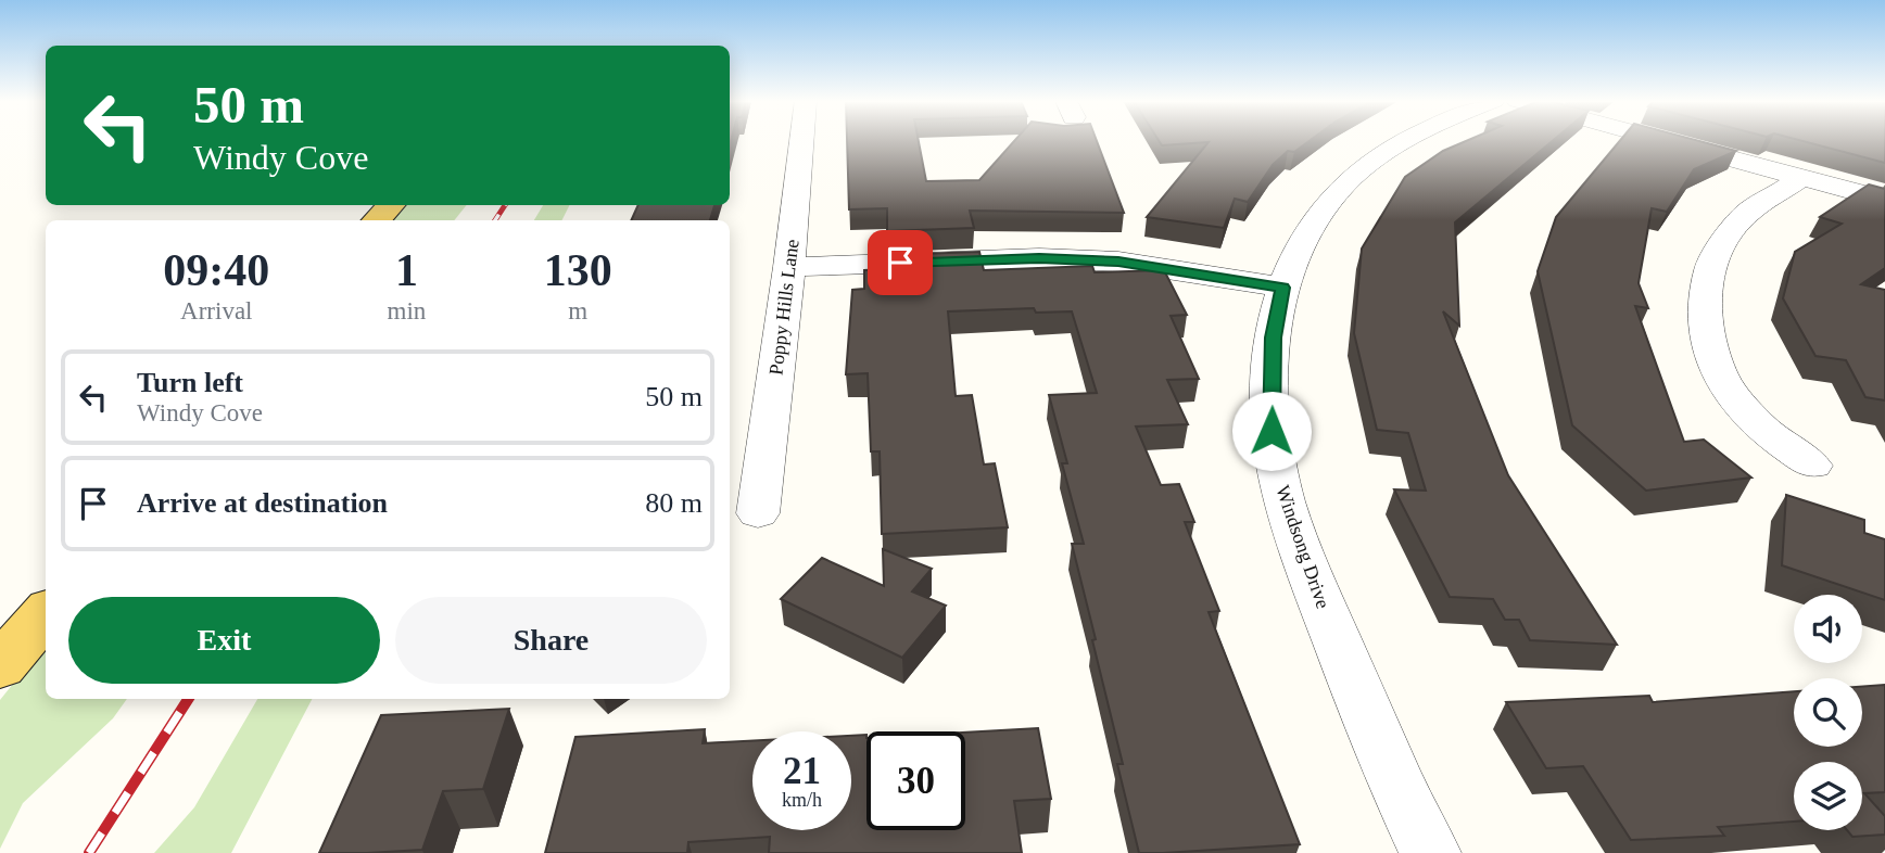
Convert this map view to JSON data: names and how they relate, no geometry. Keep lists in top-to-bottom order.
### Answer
{
  "streets": {
    "street": ["Poppy Hills Lane", "Windsong Drive"]
  },
  "page": {
    "turn": ["50 m", "Windy Cove"],
    "eta": [
      "09:40",
      "Arrival",
      "1",
      "min",
      "130",
      "m"
    ],
    "list": [
      {
        "name": "Turn left",
        "note": "Windy Cove",
        "value": "50 m"
      },
      {
        "name": "Arrive at destination",
        "value": "80 m"
      }
    ],
    "buttons": ["Exit", "Share"],
    "speed": "21 km/h",
    "limit": "30"
  }
}
